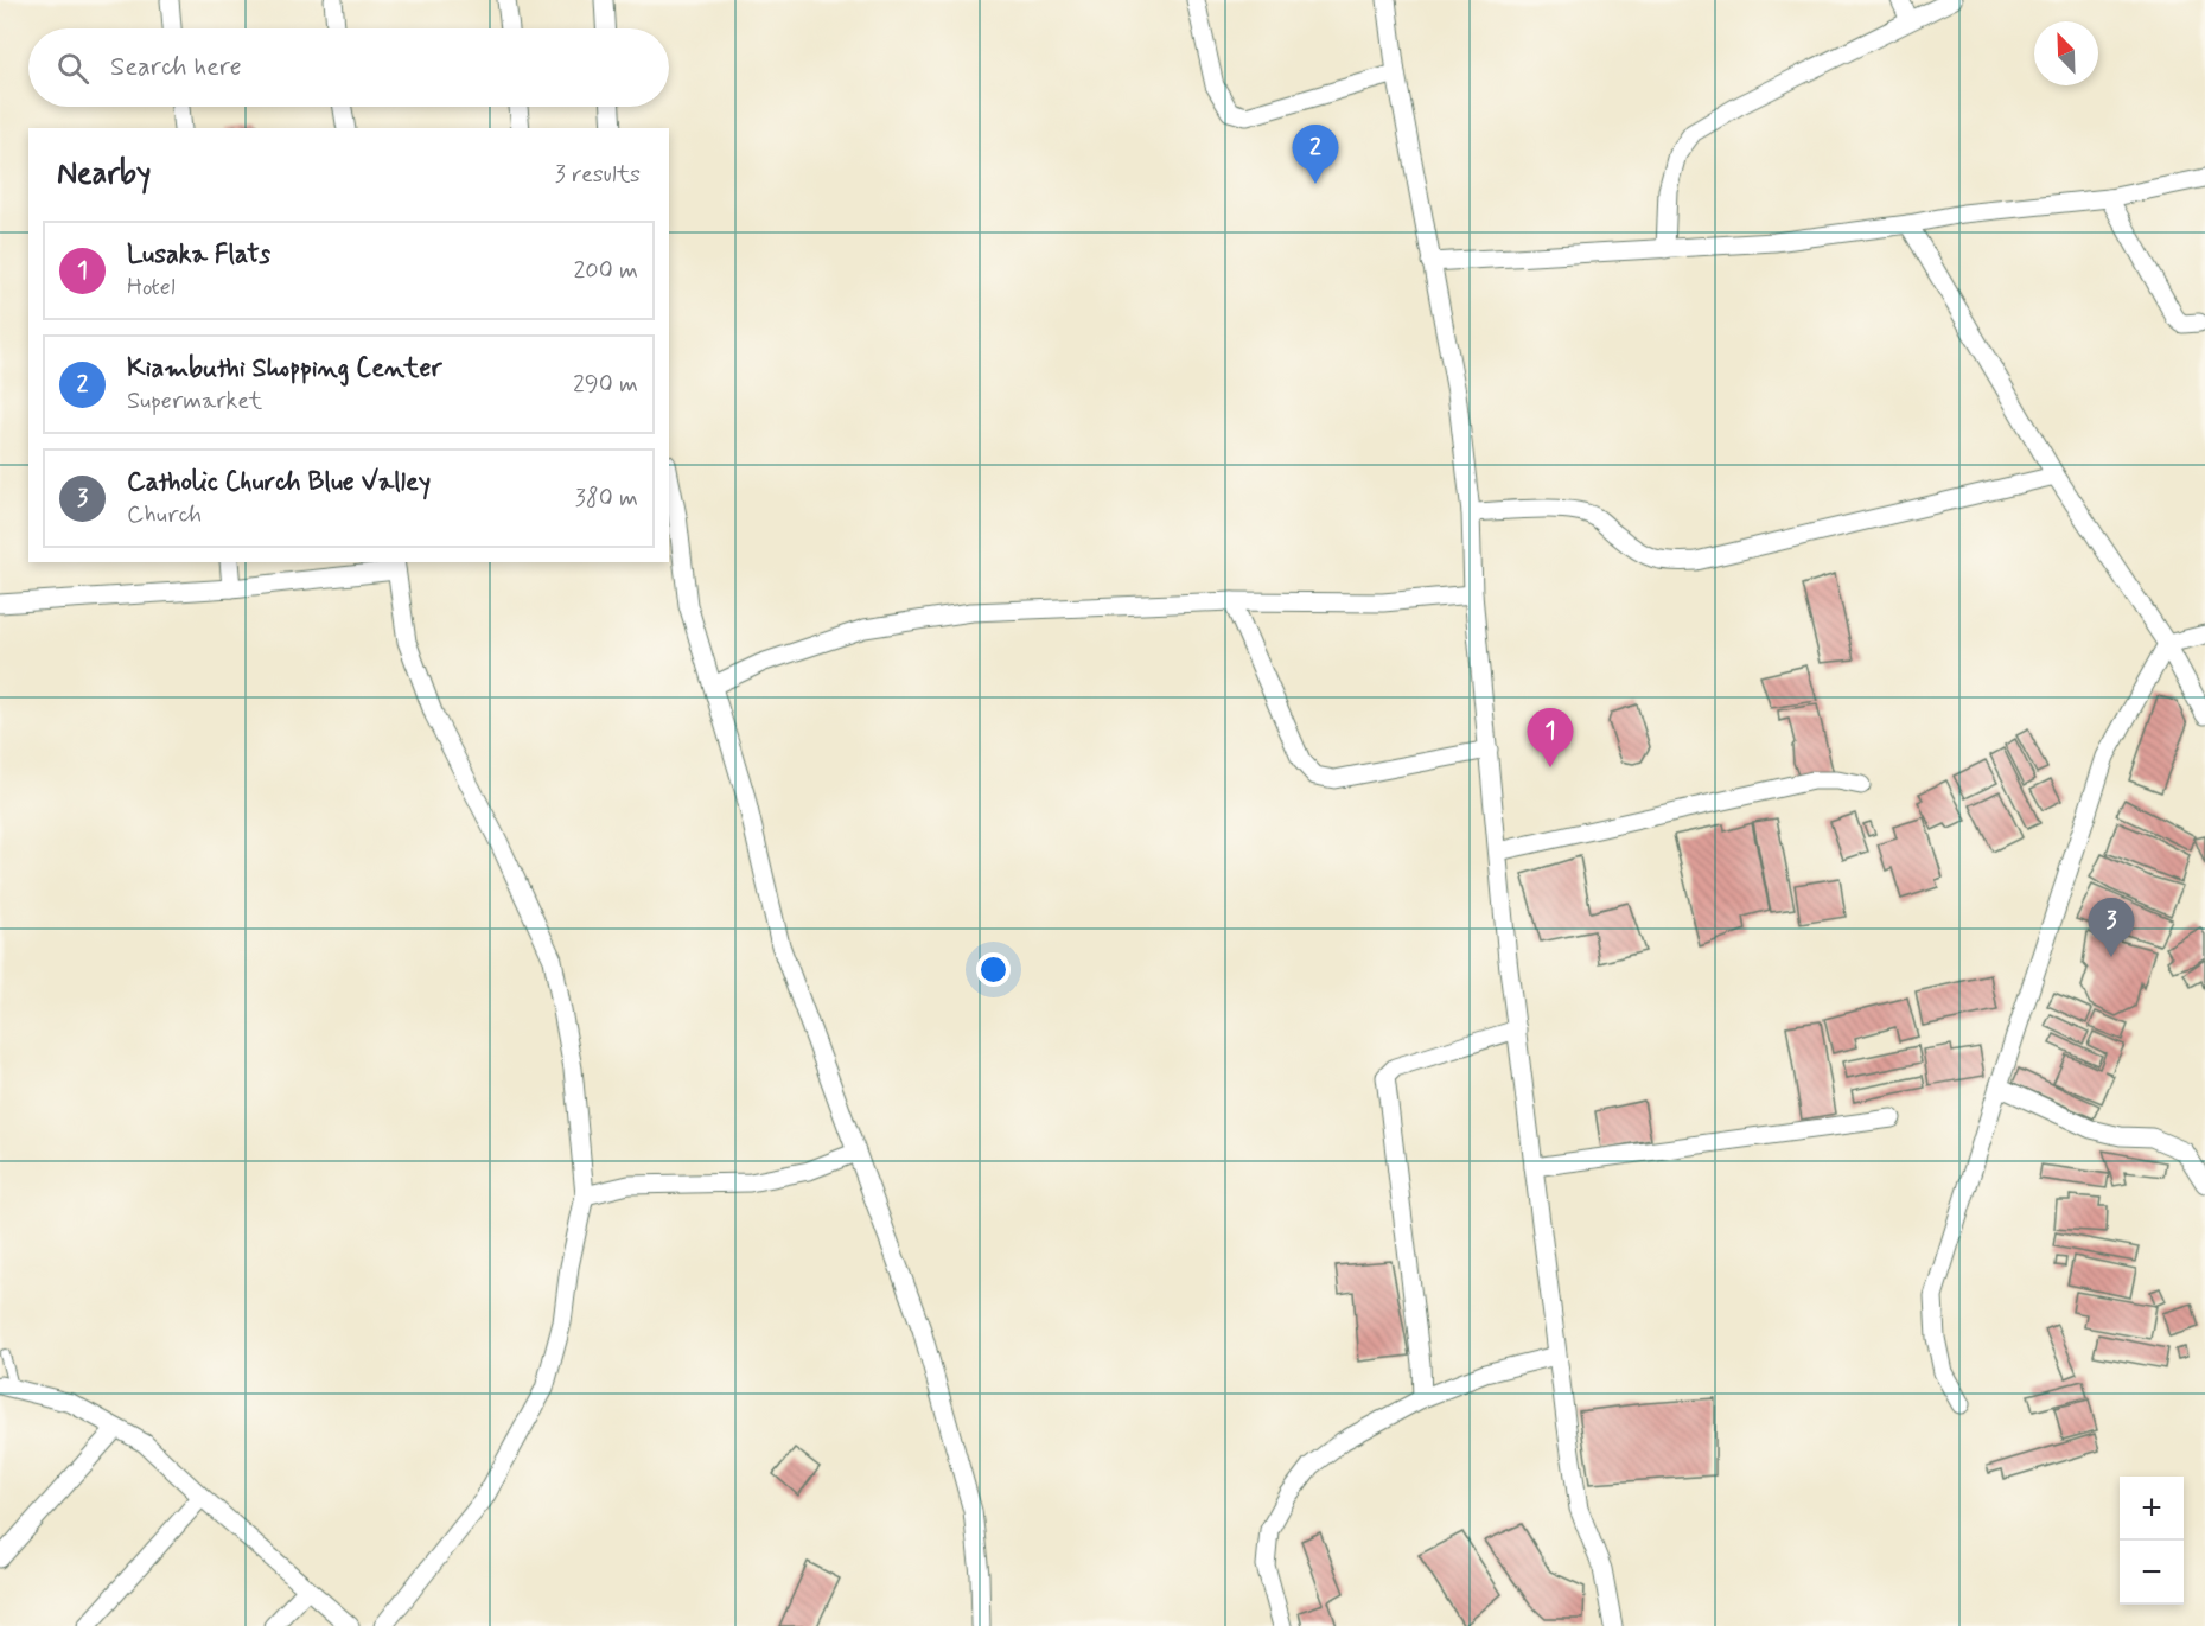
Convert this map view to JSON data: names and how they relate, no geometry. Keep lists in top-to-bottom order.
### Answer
{
  "north": "top left",
  "page": {
    "search": "Search here",
    "pins": ["2", "1", "3"],
    "heading": ["Nearby", "3 results"],
    "list": [
      {
        "mark": "1",
        "name": "Lusaka Flats",
        "note": "Hotel",
        "value": "200 m"
      },
      {
        "mark": "2",
        "name": "Kiambuthi Shopping Center",
        "note": "Supermarket",
        "value": "290 m"
      },
      {
        "mark": "3",
        "name": "Catholic Church Blue Valley",
        "note": "Church",
        "value": "380 m"
      }
    ],
    "map_buttons": ["+", "−"]
  }
}
